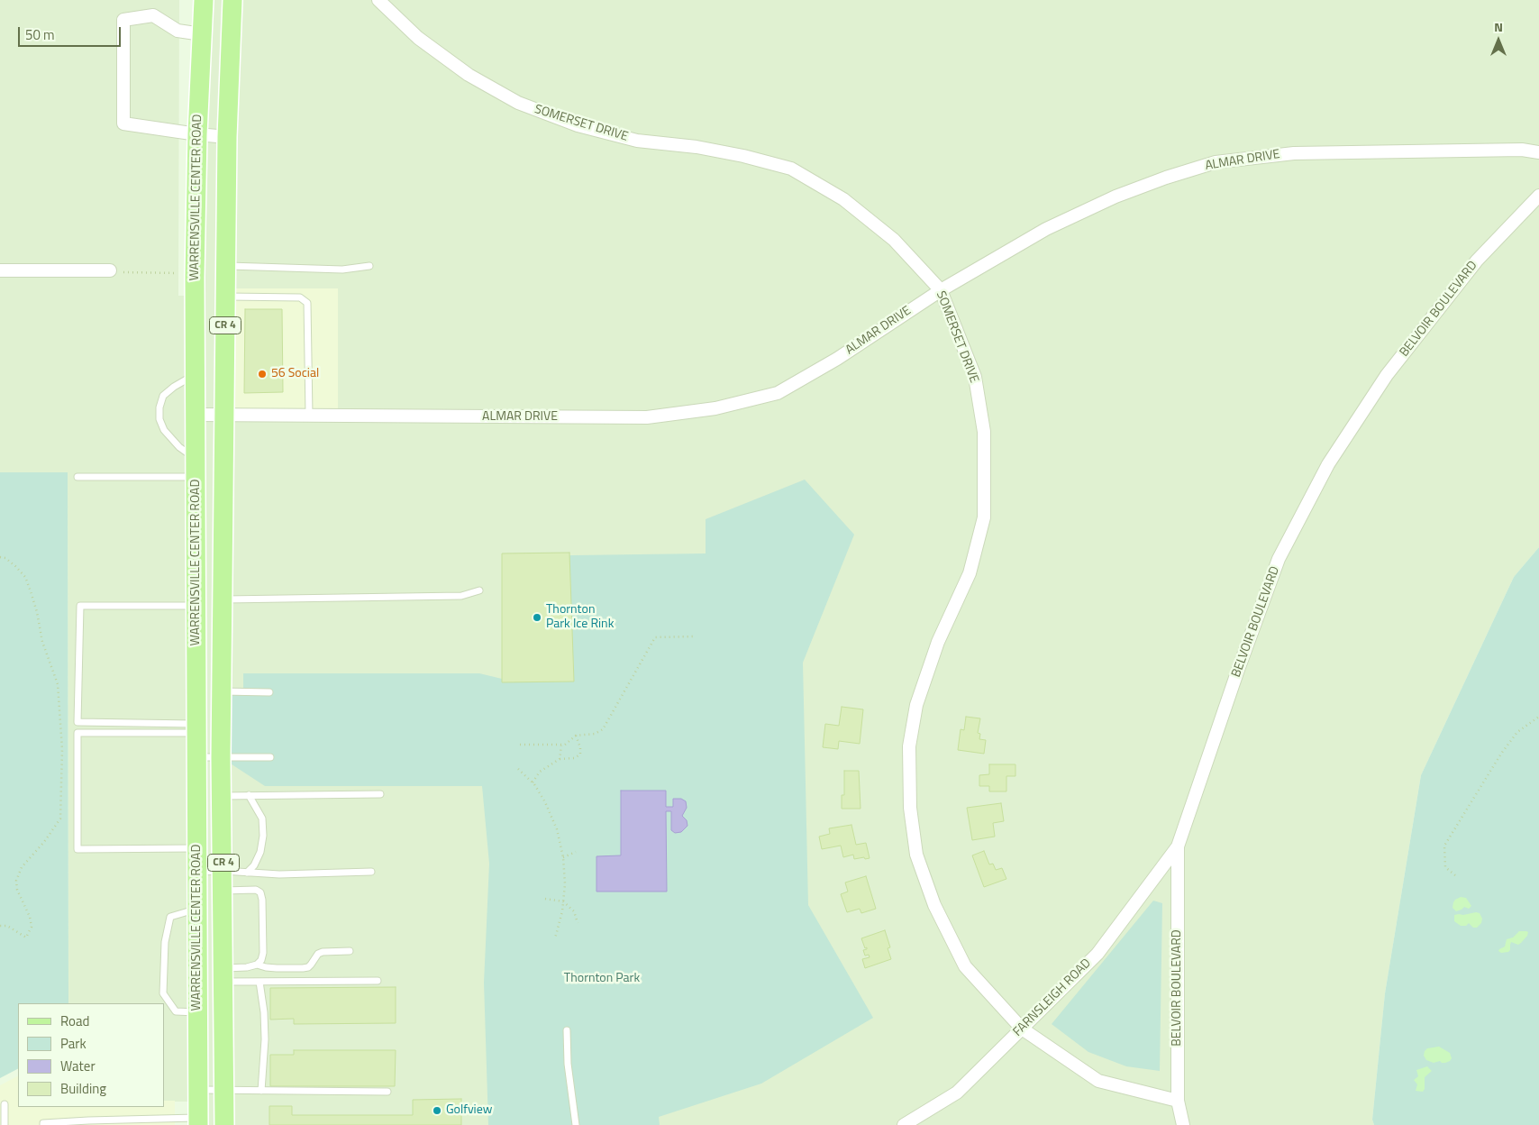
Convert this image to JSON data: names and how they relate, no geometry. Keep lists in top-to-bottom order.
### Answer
{
  "streets": {
    "main road": ["WARRENSVILLE CENTER ROAD", "CR 4"],
    "street": [
      "SOMERSET DRIVE",
      "ALMAR DRIVE",
      "BELVOIR BOULEVARD",
      "FARNSLEIGH ROAD"
    ]
  },
  "crossings": [
    ["SOMERSET DRIVE", "ALMAR DRIVE"],
    ["SOMERSET DRIVE", "BELVOIR BOULEVARD"],
    ["SOMERSET DRIVE", "FARNSLEIGH ROAD"],
    ["ALMAR DRIVE", "WARRENSVILLE CENTER ROAD"],
    ["BELVOIR BOULEVARD", "FARNSLEIGH ROAD"]
  ],
  "parks": ["Thornton Park"],
  "places": ["56 Social", "Thornton Park Ice Rink", "Golfview"],
  "legend": [
    "Road",
    "Park",
    "Water",
    "Building"
  ],
  "scale_bar": "50 m",
  "north": "top"
}
